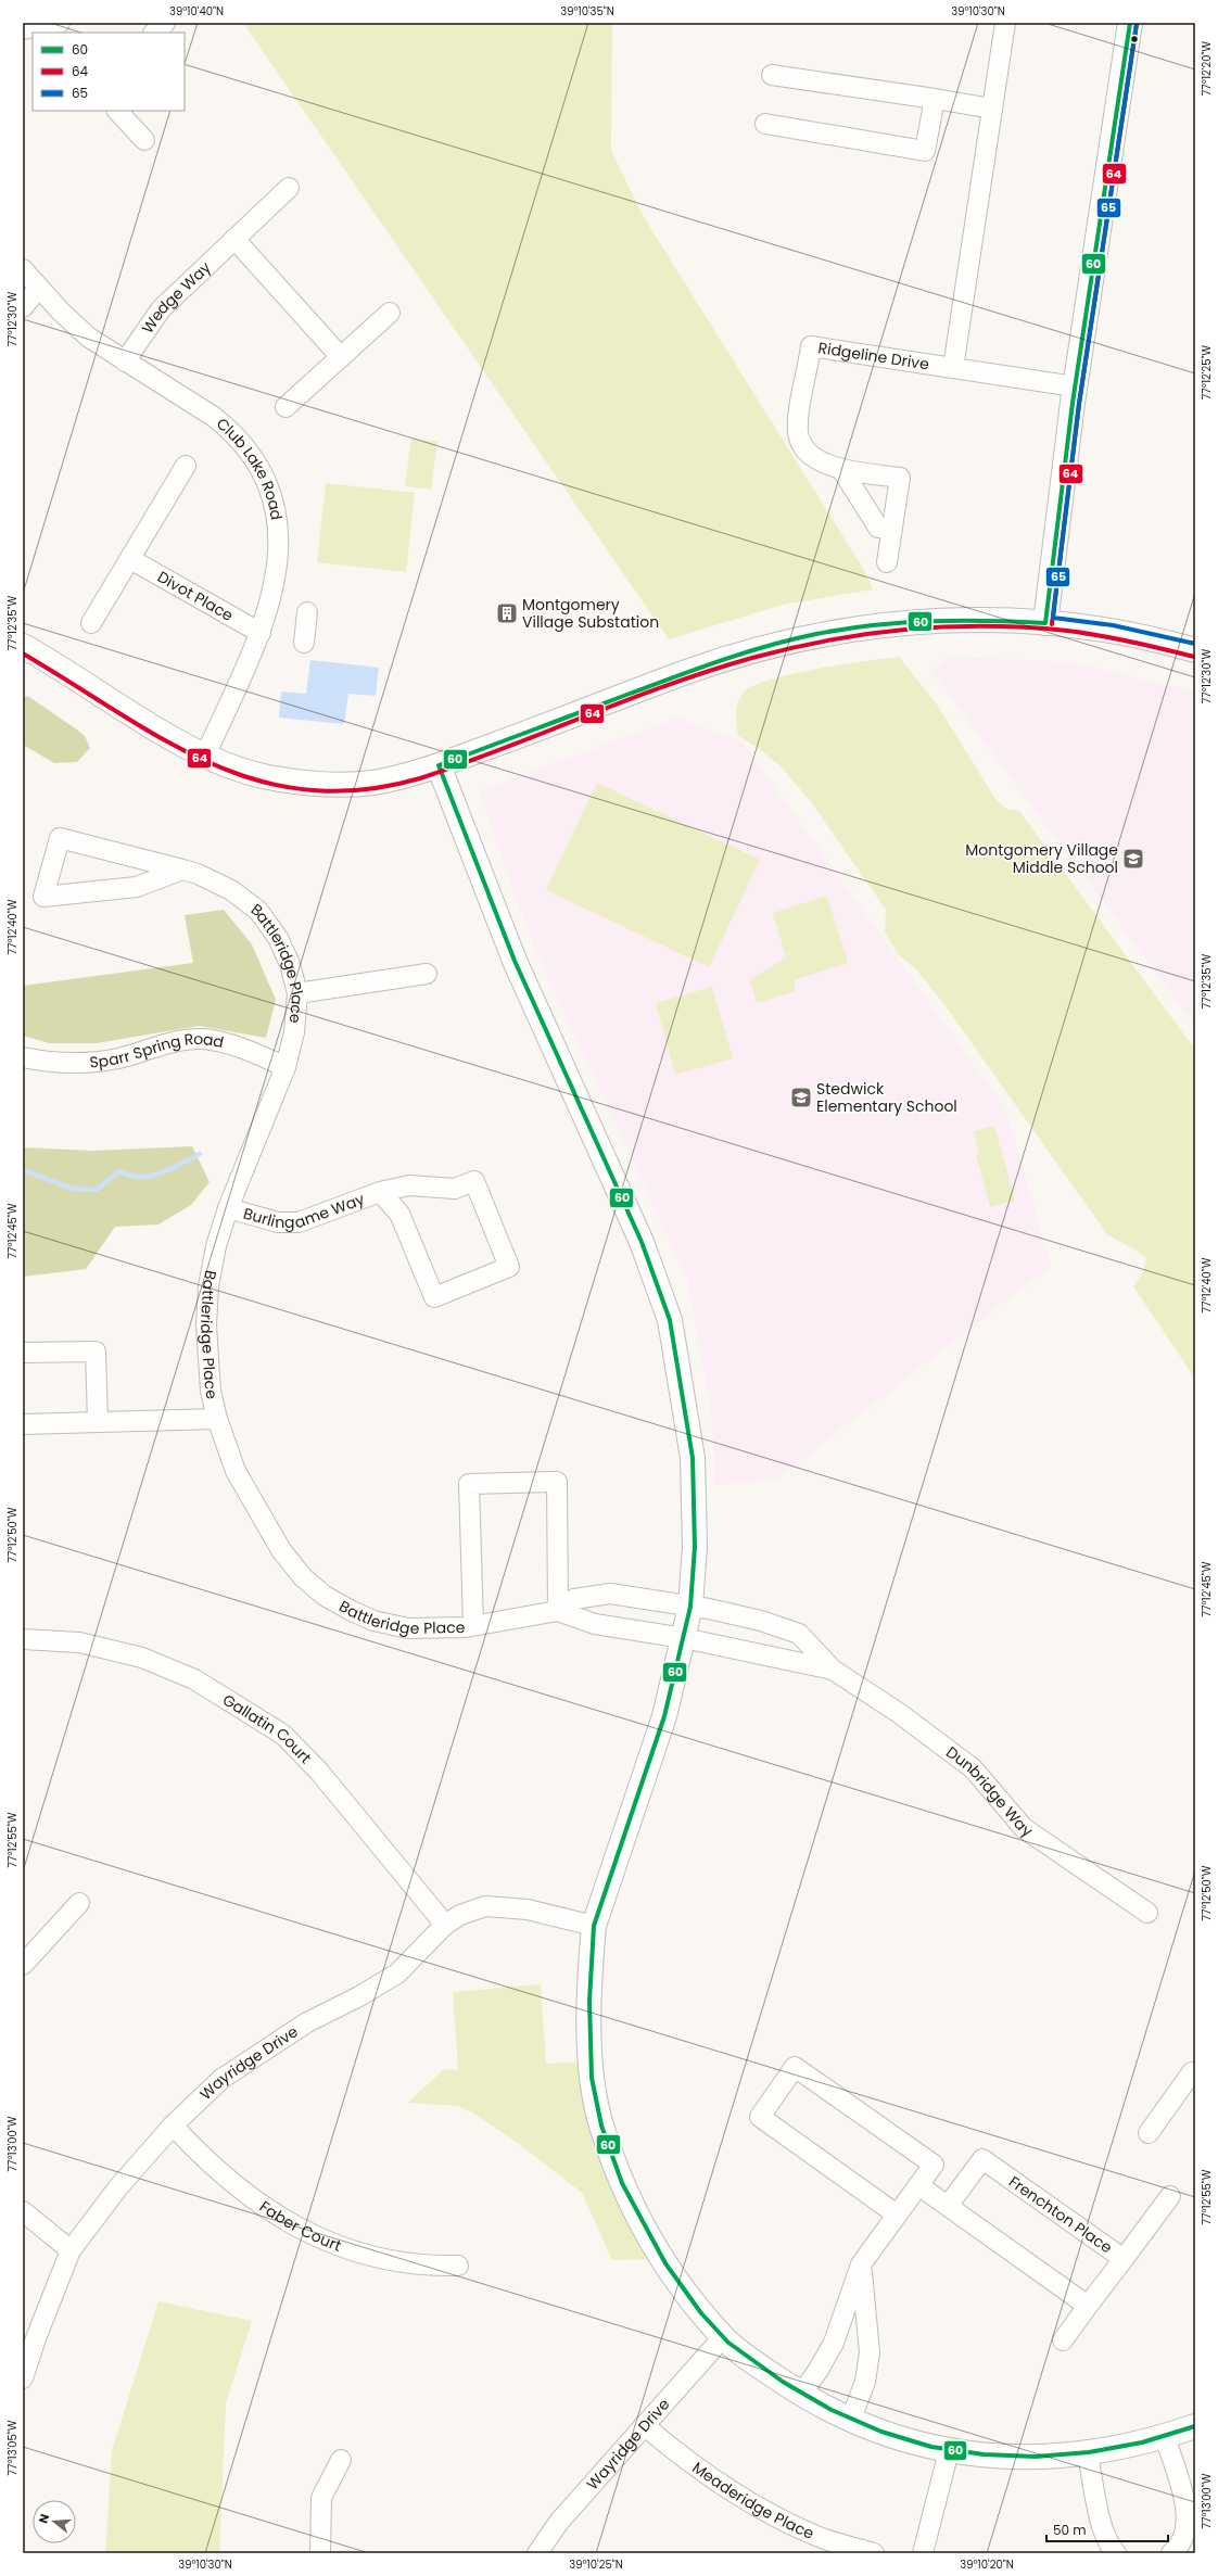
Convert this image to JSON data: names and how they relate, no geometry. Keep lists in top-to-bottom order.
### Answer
{
  "streets": {
    "street": [
      "Wedge Way",
      "Ridgeline Drive",
      "Club Lake Road",
      "Divot Place",
      "Battleridge Place",
      "Sparr Spring Road",
      "Burlingame Way",
      "Gallatin Court",
      "Dunbridge Way",
      "Wayridge Drive",
      "Frenchton Place",
      "Faber Court",
      "Meaderidge Place"
    ]
  },
  "crossings": [
    ["Wedge Way", "Club Lake Road"],
    ["Club Lake Road", "Divot Place"],
    ["Battleridge Place", "Sparr Spring Road"],
    ["Battleridge Place", "Burlingame Way"],
    ["Battleridge Place", "Dunbridge Way"],
    ["Gallatin Court", "Wayridge Drive"],
    ["Wayridge Drive", "Faber Court"],
    ["Wayridge Drive", "Meaderidge Place"]
  ],
  "places": {
    "building": ["Montgomery Village Substation"],
    "school or university": ["Montgomery Village Middle School", "Stedwick Elementary School"]
  },
  "lines": ["transit line 60", "transit line 64", "transit line 65"],
  "legend": ["60", "64", "65"],
  "scale_bar": "50 m",
  "north": "left",
  "coordinates": [
    "39°10'40\"N",
    "39°10'35\"N",
    "39°10'30\"N",
    "77°12'20\"W",
    "77°12'30\"W",
    "77°12'25\"W",
    "77°12'35\"W",
    "77°12'40\"W",
    "77°12'45\"W",
    "77°12'50\"W",
    "77°12'55\"W",
    "77°13'00\"W",
    "77°13'05\"W",
    "39°10'25\"N",
    "39°10'20\"N"
  ]
}
